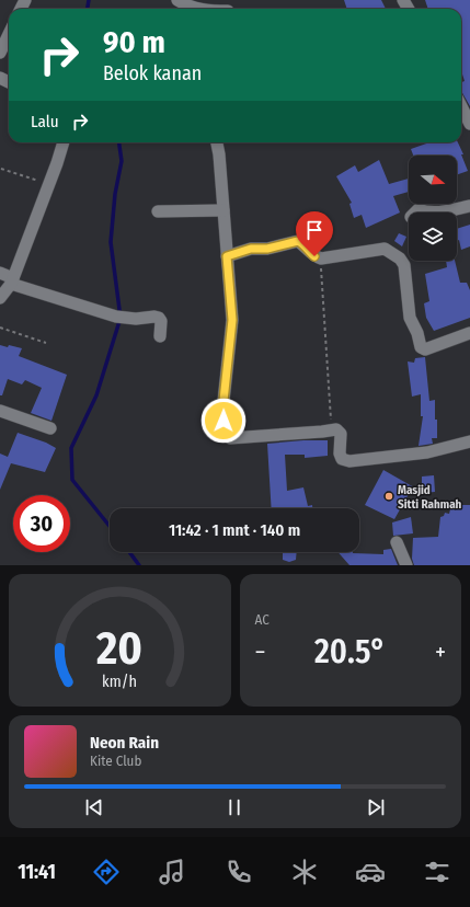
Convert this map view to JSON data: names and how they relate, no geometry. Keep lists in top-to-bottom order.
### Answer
{
  "places": ["Masjid Sitti Rahmah"],
  "north": "right",
  "page": {
    "turn": ["90 m", "Belok kanan"],
    "then": "Lalu",
    "limit": "30",
    "trip": "11:42 · 1 mnt · 140 m",
    "tile": "AC",
    "heat": ["−", "20.5°", "+"],
    "song": ["Neon Rain", "Kite Club"],
    "tabs": "11:41",
    "gauge": ["20", "km/h"]
  }
}
